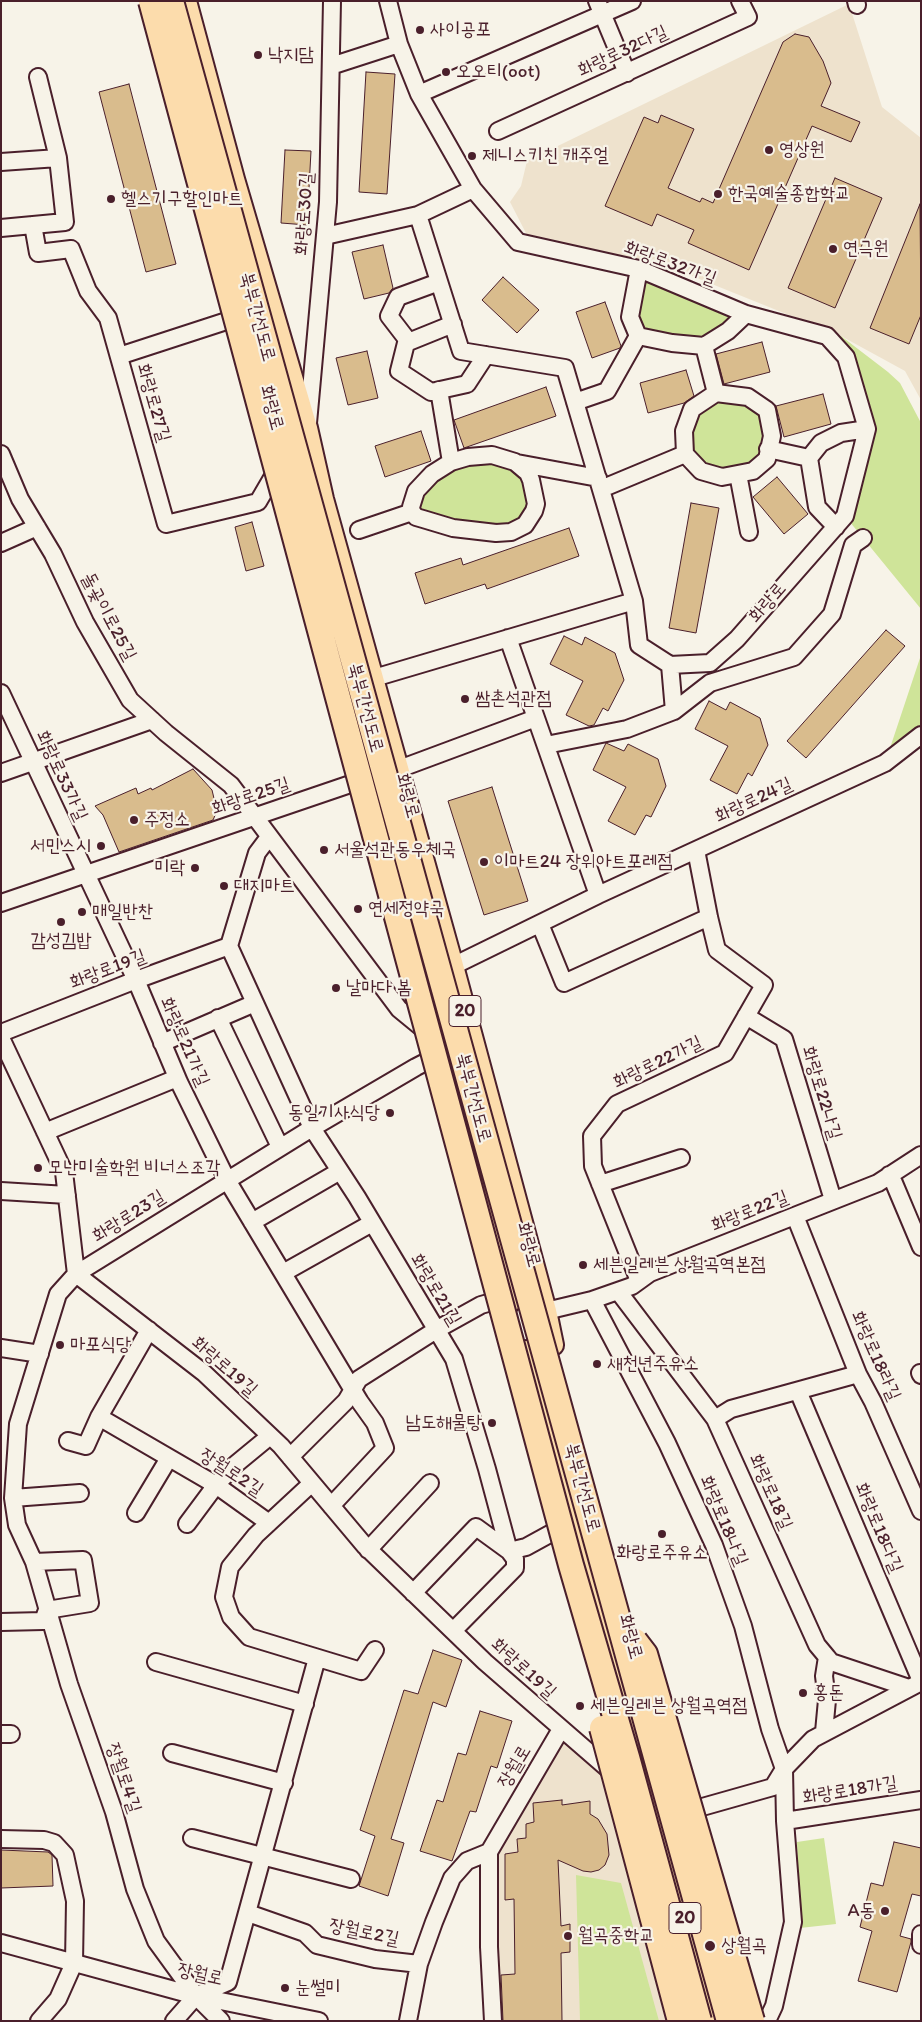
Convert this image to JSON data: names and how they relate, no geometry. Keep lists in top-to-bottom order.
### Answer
{
  "streets": {
    "highway": ["북부간선도로"],
    "main road": ["화랑로", "20"],
    "street": [
      "화랑로32다길",
      "화랑로30길",
      "화랑로32가길",
      "화랑로27길",
      "돌곶이로25길",
      "화랑로33가길",
      "화랑로25길",
      "화랑로24길",
      "화랑로19길",
      "화랑로21가길",
      "화랑로22가길",
      "화랑로22나길",
      "화랑로22길",
      "화랑로23길",
      "화랑로21길",
      "화랑로18라길",
      "장월로2길",
      "화랑로18길",
      "화랑로18나길",
      "화랑로18다길",
      "장월로",
      "장월로4길",
      "화랑로18가길"
    ]
  },
  "crossings": [
    ["화랑로30길", "화랑로"],
    ["화랑로27길", "화랑로"],
    ["화랑로", "화랑로25길"],
    ["화랑로", "화랑로24길"],
    ["화랑로", "화랑로19길"],
    ["화랑로", "화랑로22길"],
    ["화랑로", "화랑로23길"],
    ["돌곶이로25길", "화랑로25길"],
    ["화랑로33가길", "화랑로25길"],
    ["화랑로33가길", "화랑로21가길"],
    ["화랑로25길", "화랑로21가길"],
    ["화랑로24길", "화랑로22가길"],
    ["화랑로19길", "화랑로21가길"],
    ["화랑로19길", "화랑로23길"],
    ["화랑로19길", "화랑로21길"],
    ["화랑로19길", "장월로2길"],
    ["화랑로19길", "장월로"],
    ["화랑로19길", "장월로4길"],
    ["화랑로21가길", "화랑로23길"],
    ["화랑로22가길", "화랑로22나길"],
    ["화랑로22가길", "화랑로22길"],
    ["화랑로22나길", "화랑로22길"],
    ["화랑로22길", "화랑로18라길"],
    ["화랑로22길", "화랑로18길"],
    ["화랑로22길", "화랑로18나길"],
    ["화랑로23길", "화랑로21길"],
    ["화랑로23길", "장월로4길"],
    ["장월로", "장월로4길"]
  ],
  "places": [
    "사이공포",
    "낙지담",
    "오오티(oot)",
    "영상원",
    "제니스키친 캐주얼",
    "한국예술종합학교",
    "헬스기구할인마트",
    "연극원",
    "쌈촌석관점",
    "주정소",
    "서민스시",
    "서울석관동우체국",
    "이마트24 장위아트포레점",
    "미락",
    "대지마트",
    "연세정약국",
    "매일반찬",
    "감성김밥",
    "날마다 봄",
    "동일기사식당",
    "모난미술학원 비너스조각",
    "세븐일레븐 상월곡역본점",
    "마포식당",
    "새천년주유소",
    "남도해물탕",
    "화랑로주유소",
    "홍돈",
    "세븐일레븐 상월곡역점",
    "A동",
    "월곡중학교",
    "상월곡",
    "눈썰미"
  ]
}
